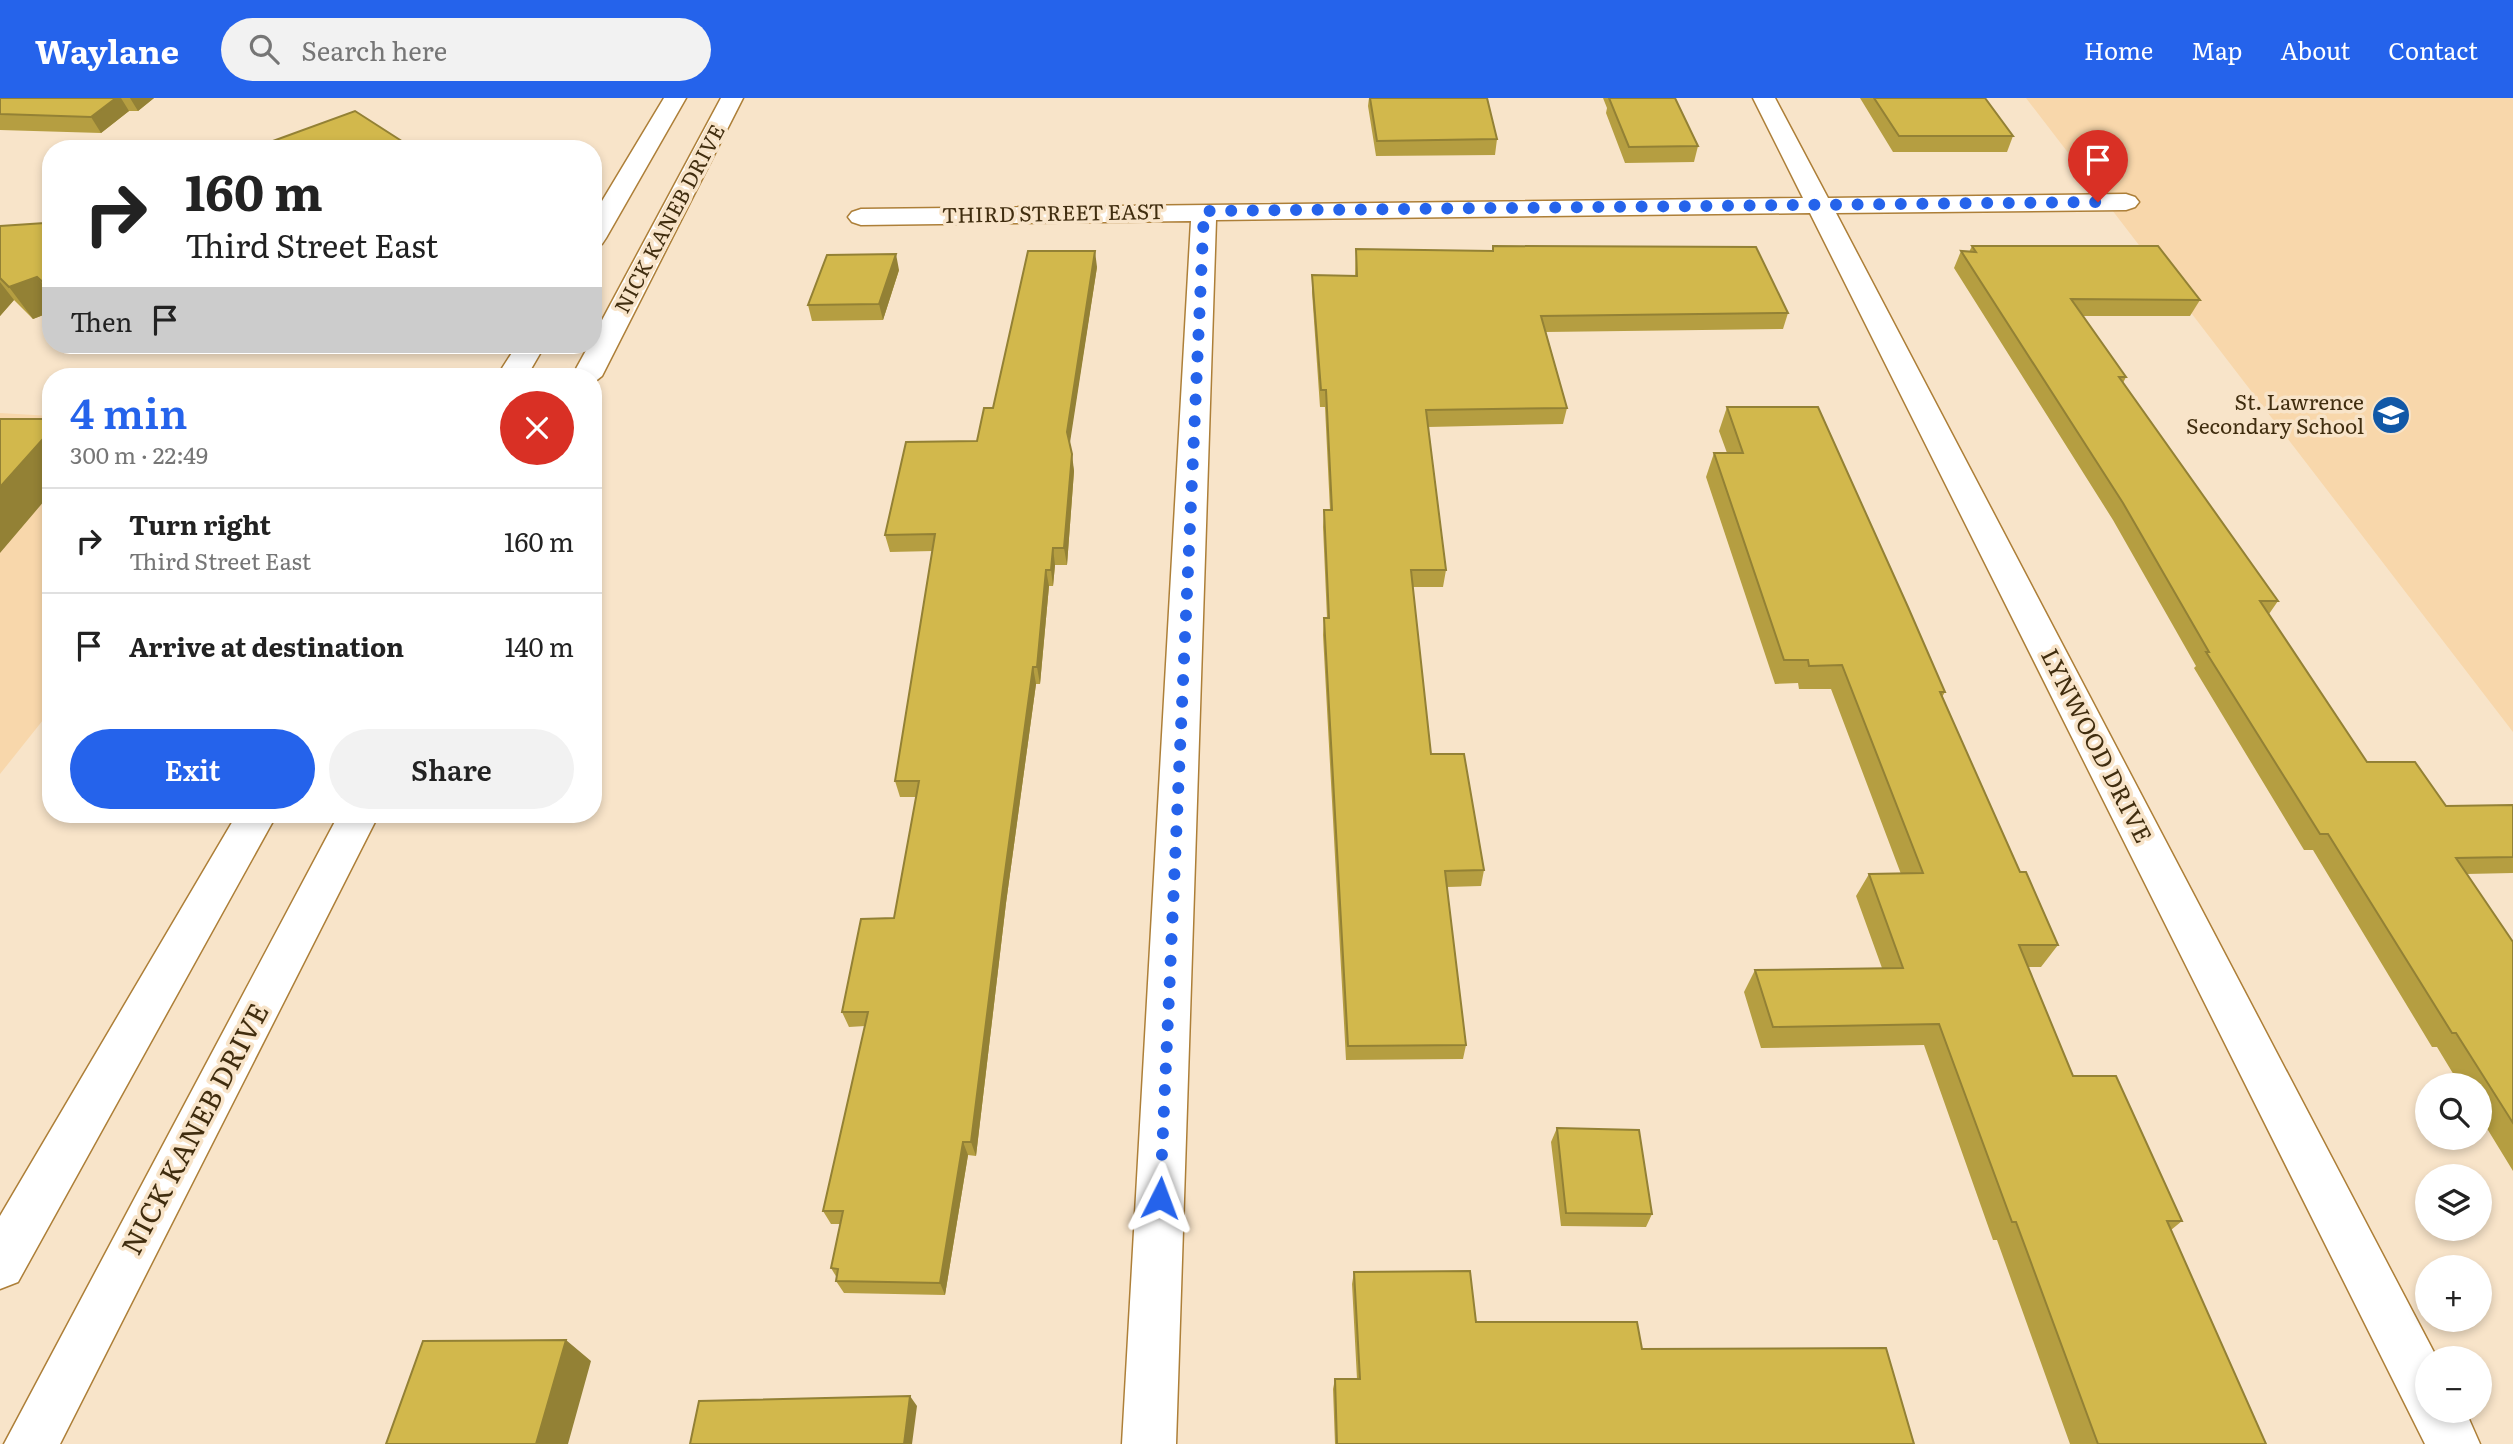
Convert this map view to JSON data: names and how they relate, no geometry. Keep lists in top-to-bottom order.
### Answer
{
  "streets": {
    "street": ["THIRD STREET EAST", "NICK KANEB DRIVE", "LYNWOOD DRIVE"]
  },
  "crossings": [
    ["THIRD STREET EAST", "LYNWOOD DRIVE"]
  ],
  "places": {
    "school or university": ["St. Lawrence Secondary School"]
  },
  "page": {
    "header": "Waylane",
    "search": "Search here",
    "nav": [
      "Home",
      "Map",
      "About",
      "Contact"
    ],
    "turn": ["160 m", "Third Street East"],
    "then": "Then",
    "heading": ["4 min", "300 m · 22:49"],
    "list": [
      {
        "name": "Turn right",
        "note": "Third Street East",
        "value": "160 m"
      },
      {
        "name": "Arrive at destination",
        "value": "140 m"
      }
    ],
    "buttons": ["Exit", "Share"],
    "map_buttons": ["+", "−"]
  }
}
